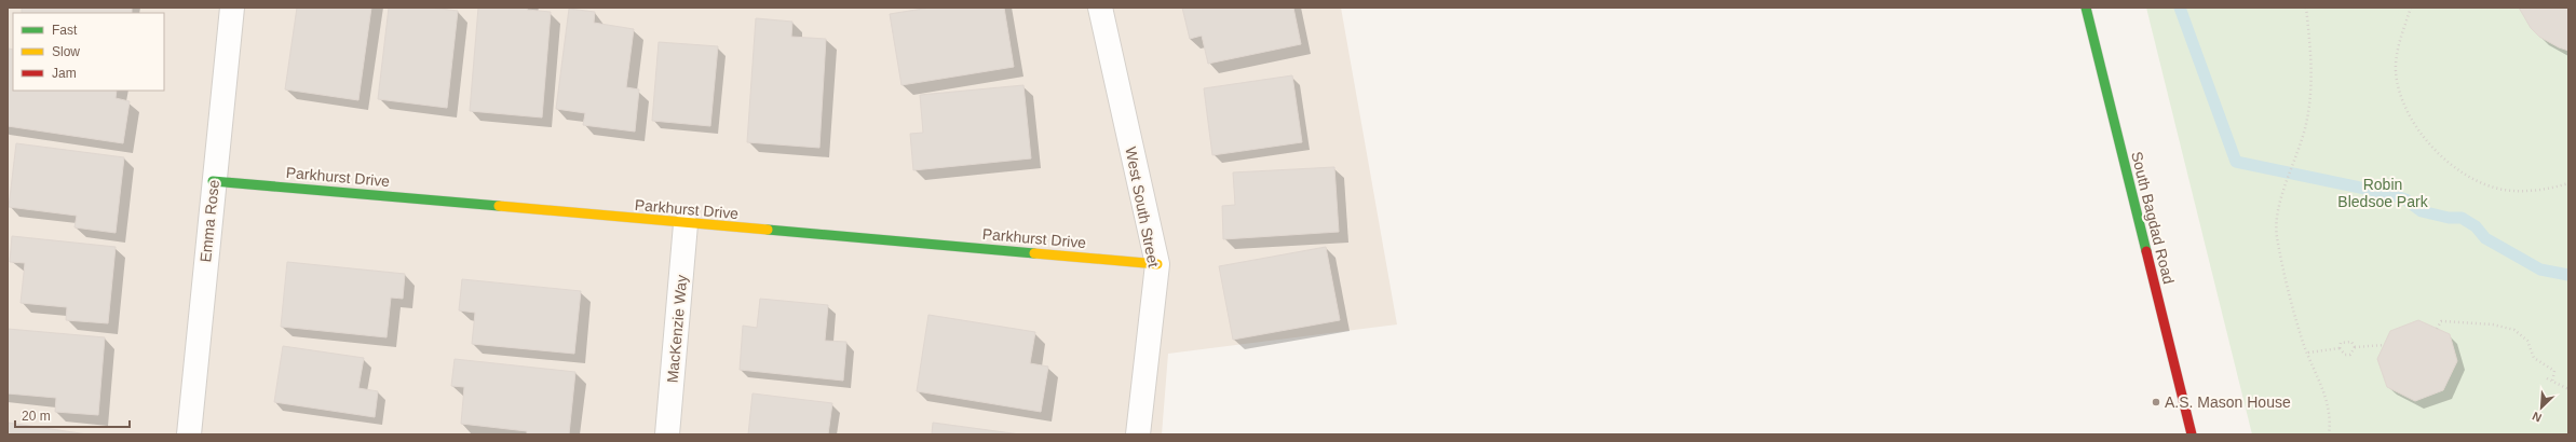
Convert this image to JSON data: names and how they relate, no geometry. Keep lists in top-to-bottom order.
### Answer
{
  "streets": {
    "street": [
      "Parkhurst Drive",
      "West South Street",
      "South Bagdad Road",
      "Emma Rose",
      "MacKenzie Way"
    ]
  },
  "crossings": [
    ["Parkhurst Drive", "West South Street"],
    ["Parkhurst Drive", "Emma Rose"],
    ["Parkhurst Drive", "MacKenzie Way"]
  ],
  "parks": ["Robin Bledsoe Park"],
  "places": ["A.S. Mason House"],
  "legend": ["Fast", "Slow", "Jam"],
  "scale_bar": "20 m",
  "north": "bottom left"
}
